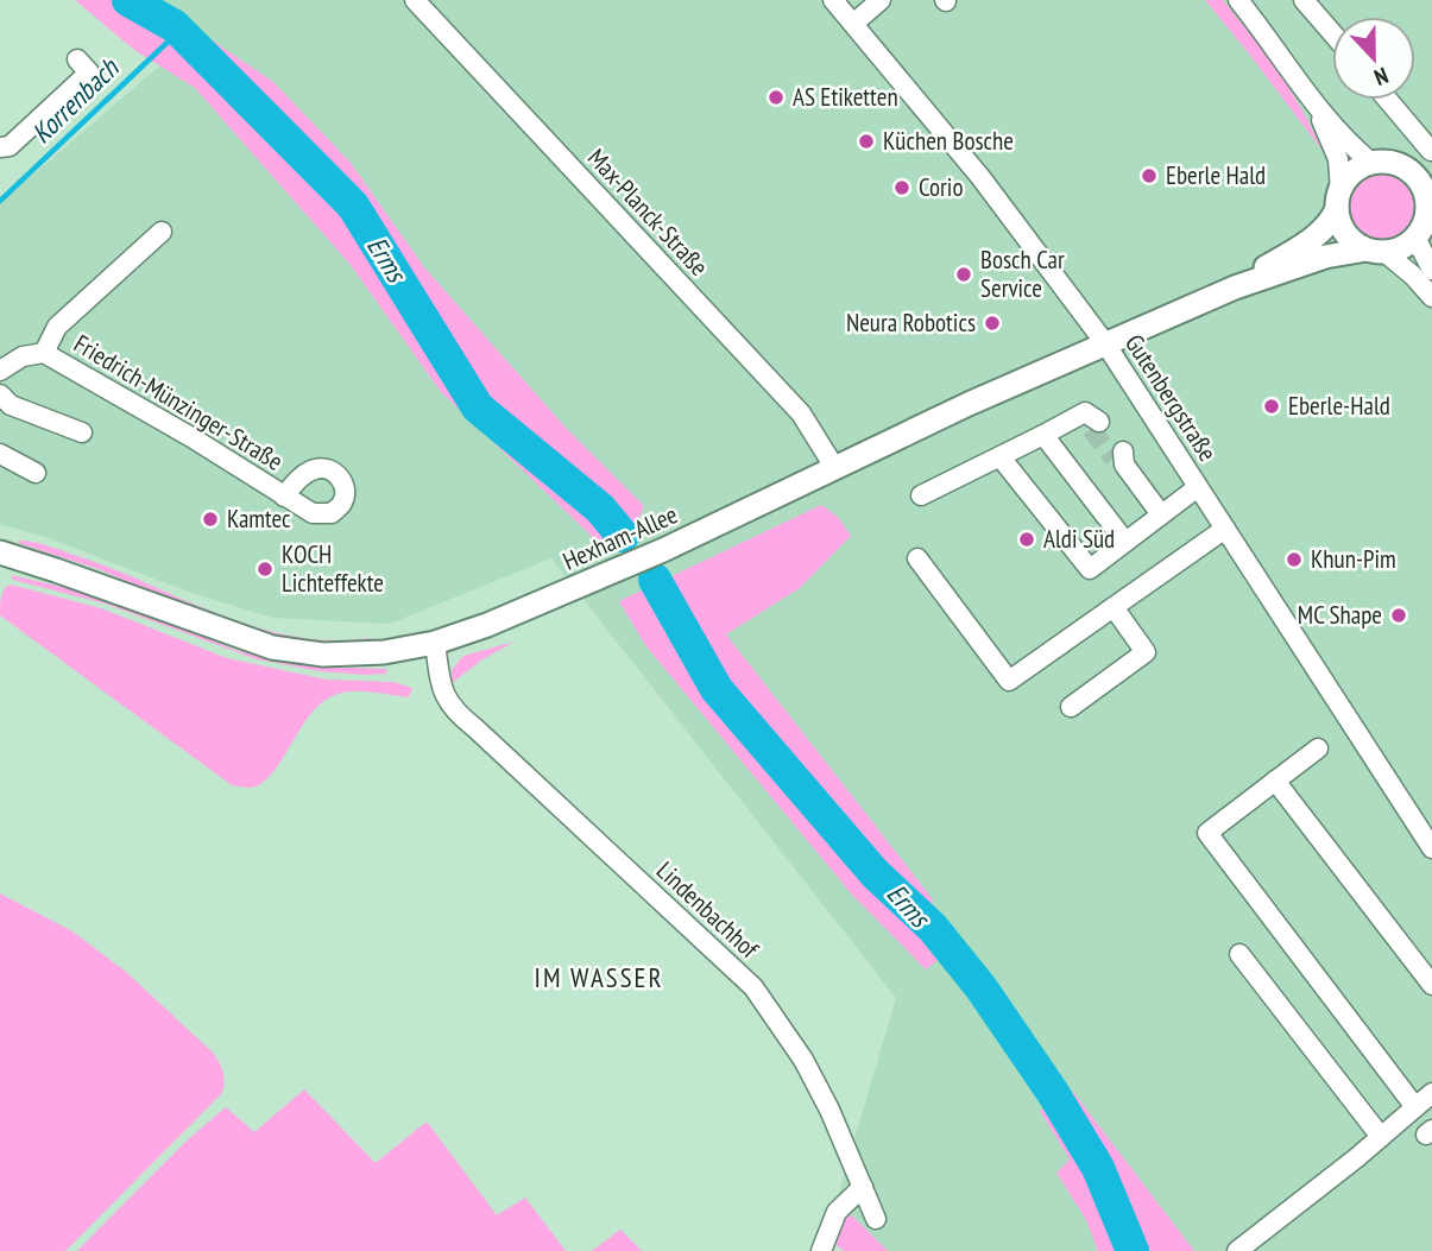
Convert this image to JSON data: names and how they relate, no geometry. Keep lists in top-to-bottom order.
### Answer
{
  "streets": {
    "main road": ["Hexham-Allee"],
    "street": [
      "Max-Planck-Straße",
      "Gutenbergstraße",
      "Friedrich-Münzinger-Straße",
      "Lindenbachhof"
    ]
  },
  "crossings": [
    ["Max-Planck-Straße", "Hexham-Allee"],
    ["Gutenbergstraße", "Hexham-Allee"],
    ["Hexham-Allee", "Lindenbachhof"]
  ],
  "districts": ["IM WASSER"],
  "water": ["Korrenbach", "Erms"],
  "places": [
    "AS Etiketten",
    "Küchen Bosche",
    "Eberle Hald",
    "Corio",
    "Bosch Car Service",
    "Neura Robotics",
    "Eberle-Hald",
    "Kamtec",
    "Aldi Süd",
    "Khun-Pim",
    "KOCH Lichteffekte",
    "MC Shape"
  ],
  "north": "bottom"
}
